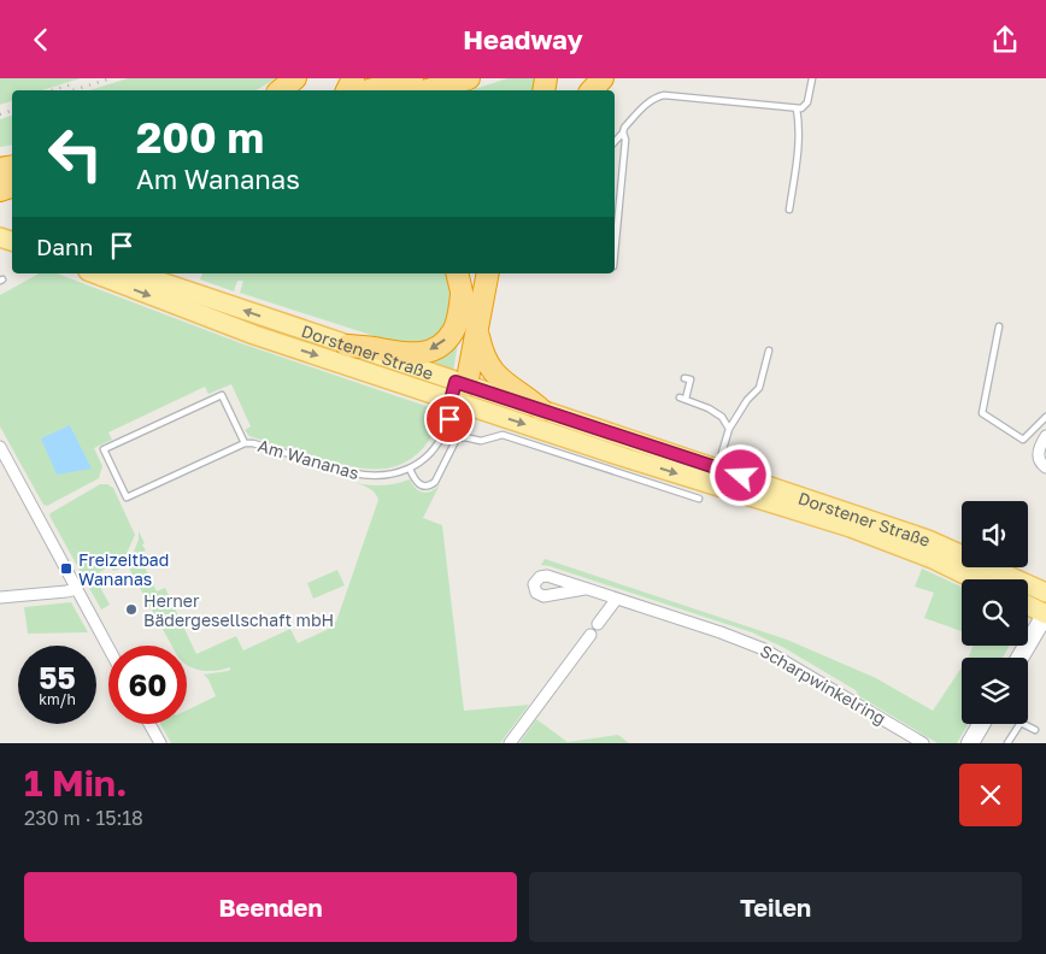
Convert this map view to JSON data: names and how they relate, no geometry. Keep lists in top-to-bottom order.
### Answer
{
  "streets": {
    "main road": ["Dorstener Straße"],
    "street": ["Scharpwinkelring"],
    "lane": ["Am Wananas"]
  },
  "crossings": [
    ["Dorstener Straße", "Am Wananas"]
  ],
  "places": {
    "transit": ["Freizeitbad Wananas"],
    "other": ["Herner Bädergesellschaft mbH"]
  },
  "page": {
    "header": "Headway",
    "turn": ["200 m", "Am Wananas"],
    "then": "Dann",
    "speed": "55 km/h",
    "limit": "60",
    "heading": ["1 Min.", "230 m · 15:18"],
    "buttons": ["Beenden", "Teilen"]
  }
}
